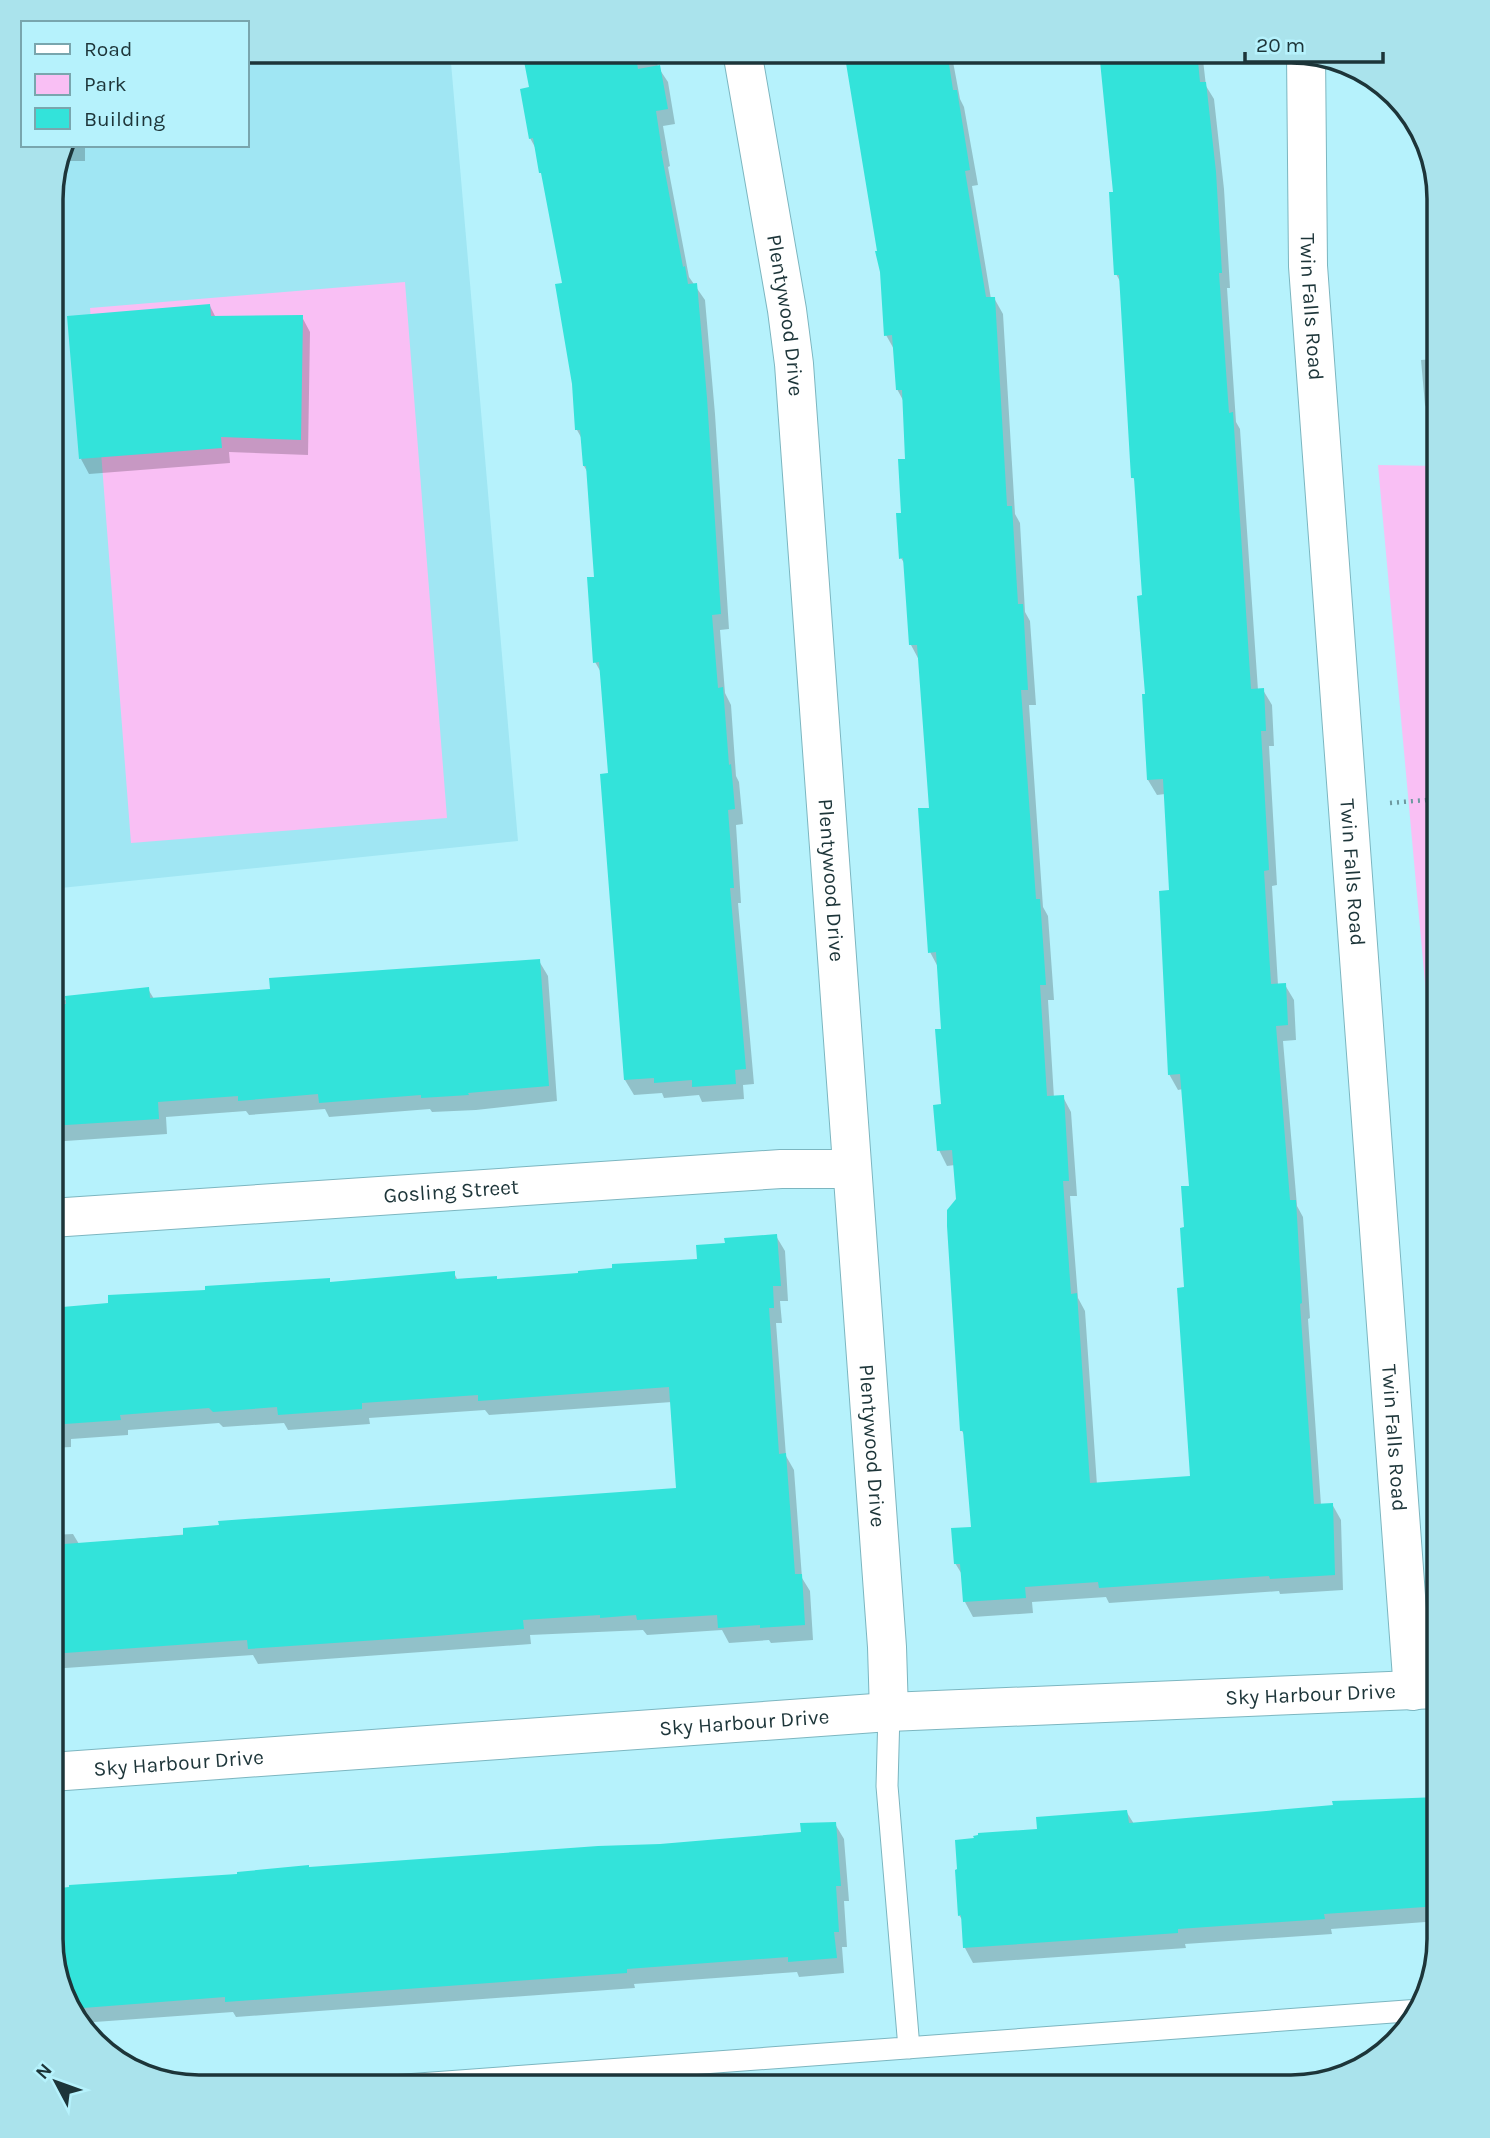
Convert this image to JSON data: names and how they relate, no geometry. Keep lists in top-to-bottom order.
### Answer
{
  "streets": {
    "street": [
      "Twin Falls Road",
      "Plentywood Drive",
      "Gosling Street",
      "Sky Harbour Drive"
    ]
  },
  "crossings": [
    ["Twin Falls Road", "Sky Harbour Drive"],
    ["Plentywood Drive", "Gosling Street"],
    ["Plentywood Drive", "Sky Harbour Drive"]
  ],
  "legend": ["Road", "Park", "Building"],
  "scale_bar": "20 m",
  "north": "top left"
}
